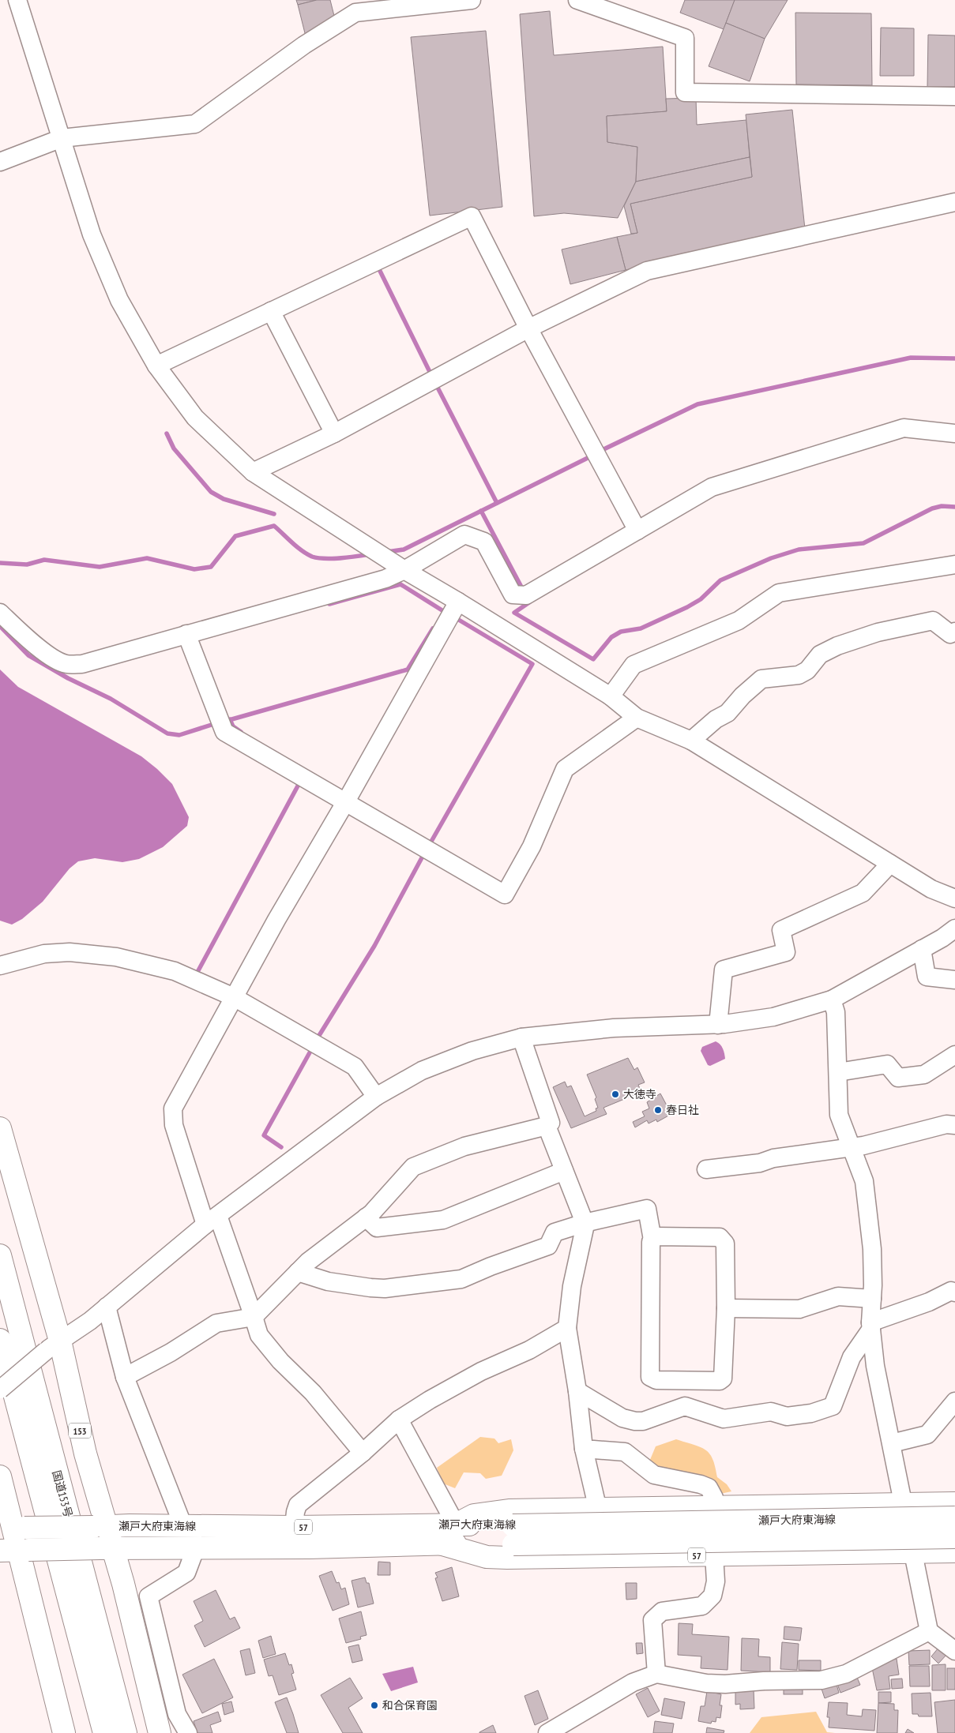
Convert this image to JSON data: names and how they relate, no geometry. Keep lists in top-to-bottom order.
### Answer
{
  "streets": {
    "main road": [
      "153",
      "国道153号",
      "瀬戸大府東海線",
      "57"
    ]
  },
  "crossings": [
    ["153", "瀬戸大府東海線"],
    ["瀬戸大府東海線", "57"]
  ],
  "places": ["大徳寺", "春日社", "和合保育園"]
}
